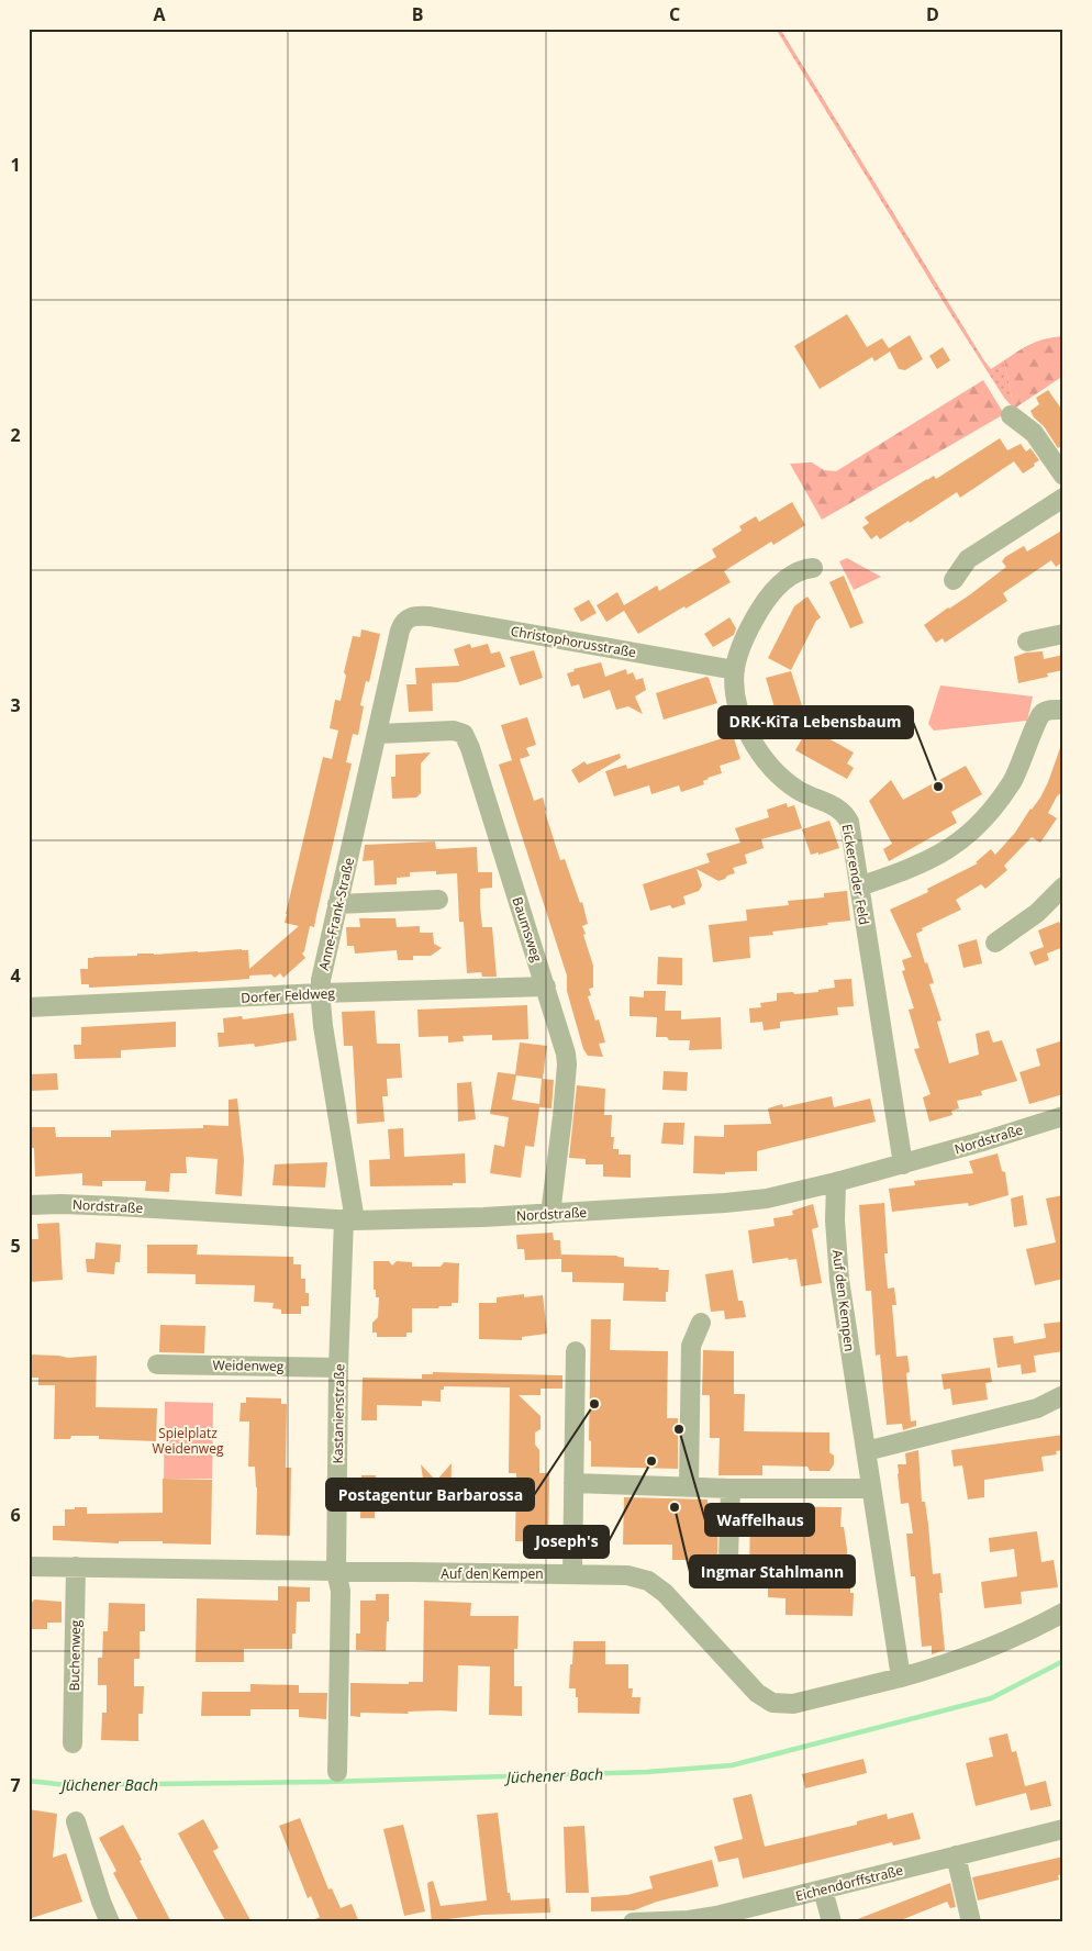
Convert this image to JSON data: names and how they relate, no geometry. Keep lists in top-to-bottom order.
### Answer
{
  "streets": {
    "street": [
      "Christophorusstraße",
      "Eickerender Feld",
      "Anne-Frank-Straße",
      "Baumsweg",
      "Dorfer Feldweg",
      "Nordstraße",
      "Auf den Kempen",
      "Weidenweg",
      "Kastanienstraße",
      "Buchenweg",
      "Eichendorffstraße"
    ]
  },
  "crossings": [
    ["Christophorusstraße", "Eickerender Feld"],
    ["Christophorusstraße", "Anne-Frank-Straße"],
    ["Eickerender Feld", "Nordstraße"],
    ["Anne-Frank-Straße", "Baumsweg"],
    ["Anne-Frank-Straße", "Dorfer Feldweg"],
    ["Anne-Frank-Straße", "Nordstraße"],
    ["Anne-Frank-Straße", "Kastanienstraße"],
    ["Baumsweg", "Dorfer Feldweg"],
    ["Baumsweg", "Nordstraße"],
    ["Nordstraße", "Auf den Kempen"],
    ["Nordstraße", "Kastanienstraße"],
    ["Auf den Kempen", "Kastanienstraße"],
    ["Auf den Kempen", "Buchenweg"],
    ["Weidenweg", "Kastanienstraße"]
  ],
  "water": ["Jüchener Bach"],
  "parks": ["Spielplatz Weidenweg"],
  "places": [
    "DRK-KiTa Lebensbaum",
    "Postagentur Barbarossa",
    "Waffelhaus",
    "Joseph's",
    "Ingmar Stahlmann"
  ],
  "grid": {
    "columns": [
      "A",
      "B",
      "C",
      "D"
    ],
    "rows": [
      "1",
      "2",
      "3",
      "4",
      "5",
      "6",
      "7"
    ]
  }
}
